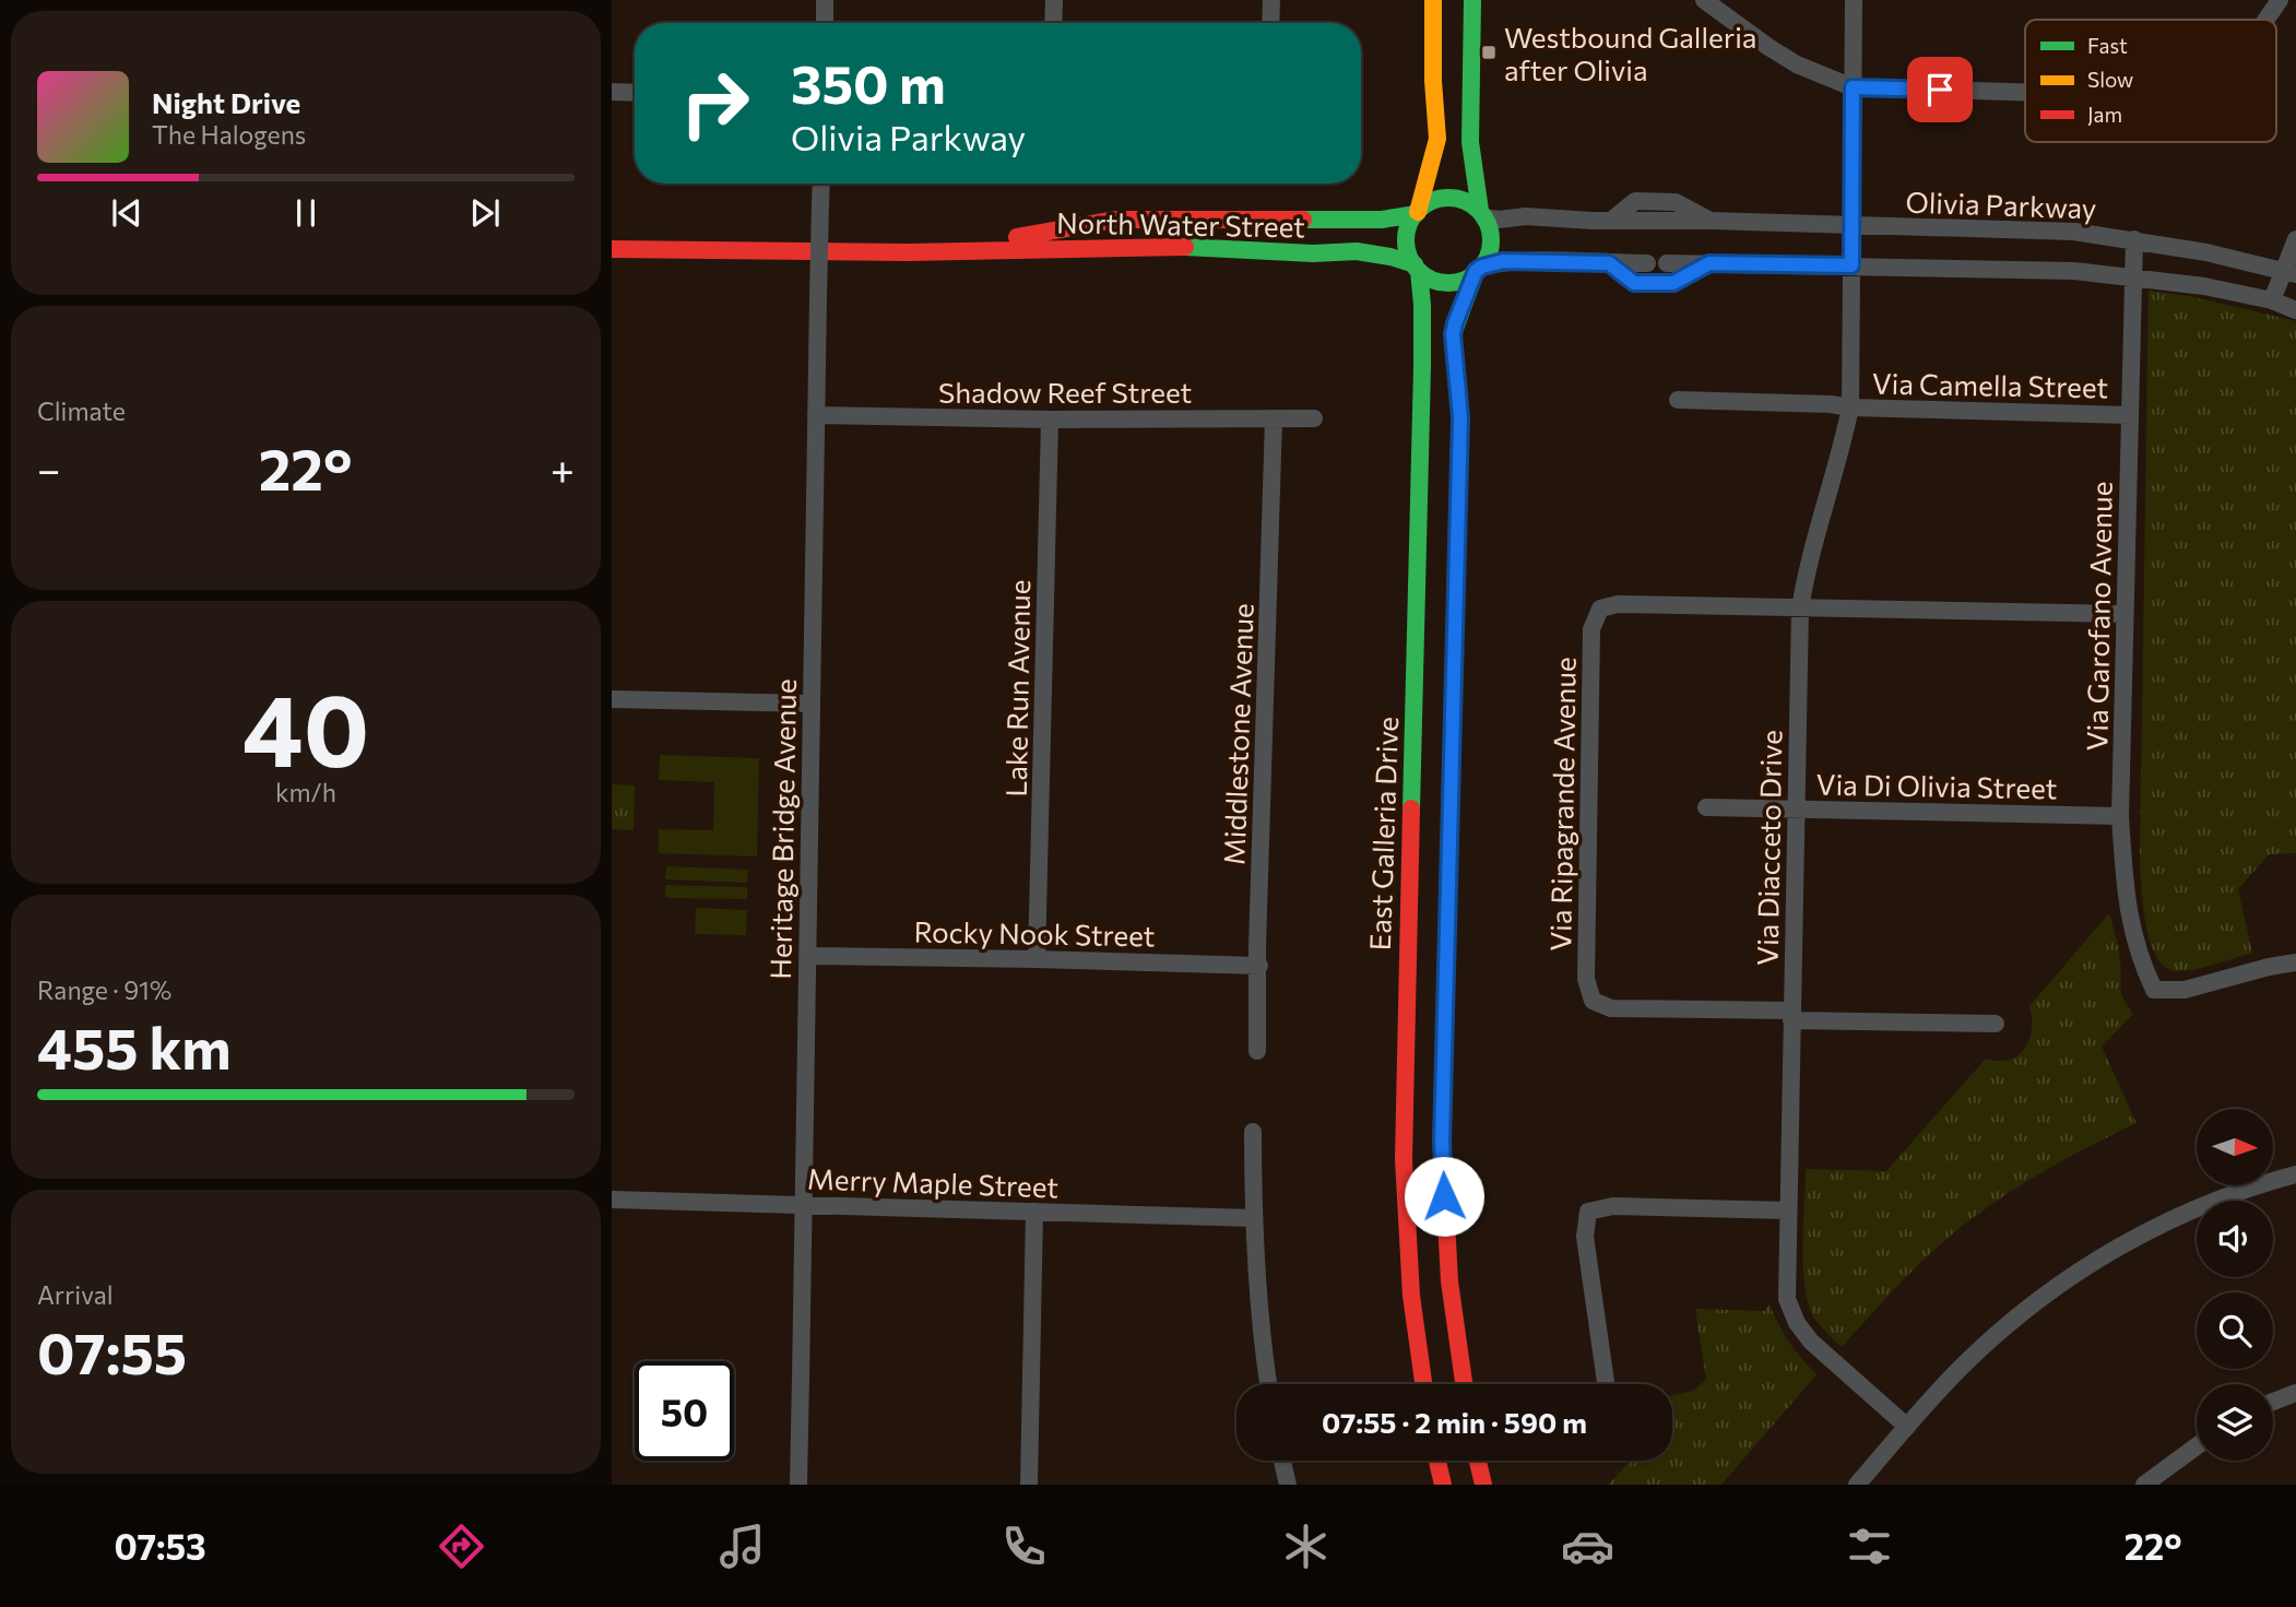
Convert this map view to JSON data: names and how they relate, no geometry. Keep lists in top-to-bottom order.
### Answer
{
  "streets": {
    "main road": ["North Water Street", "East Galleria Drive"],
    "street": [
      "Olivia Parkway",
      "Via Camella Street",
      "Shadow Reef Street",
      "Via Garofano Avenue",
      "Lake Run Avenue",
      "Middlestone Avenue",
      "Via Di Olivia Street",
      "Via Ripagrande Avenue",
      "Heritage Bridge Avenue",
      "Via Diacceto Drive",
      "Rocky Nook Street",
      "Merry Maple Street"
    ]
  },
  "crossings": [
    ["Olivia Parkway", "North Water Street"],
    ["Olivia Parkway", "Via Garofano Avenue"],
    ["Olivia Parkway", "East Galleria Drive"],
    ["Olivia Parkway", "Via Diacceto Drive"],
    ["North Water Street", "East Galleria Drive"],
    ["Via Camella Street", "Via Garofano Avenue"],
    ["Via Camella Street", "Via Diacceto Drive"],
    ["Shadow Reef Street", "Lake Run Avenue"],
    ["Shadow Reef Street", "Middlestone Avenue"],
    ["Shadow Reef Street", "Heritage Bridge Avenue"],
    ["Via Garofano Avenue", "Via Di Olivia Street"],
    ["Lake Run Avenue", "Rocky Nook Street"],
    ["Middlestone Avenue", "Rocky Nook Street"],
    ["Via Di Olivia Street", "Via Diacceto Drive"],
    ["Via Ripagrande Avenue", "Via Diacceto Drive"],
    ["Heritage Bridge Avenue", "Rocky Nook Street"],
    ["Heritage Bridge Avenue", "Merry Maple Street"]
  ],
  "places": {
    "transit": ["Westbound Galleria after Olivia"]
  },
  "legend": ["Fast", "Slow", "Jam"],
  "north": "right",
  "page": {
    "turn": ["350 m", "Olivia Parkway"],
    "song": ["Night Drive", "The Halogens"],
    "tile": [
      "Climate",
      ["40", "km/h"],
      ["Range · 91%", "455 km"],
      ["Arrival", "07:55"]
    ],
    "heat": ["−", "22°", "+"],
    "limit": "50",
    "trip": "07:55 · 2 min · 590 m",
    "tabs": ["07:53", "22°"]
  }
}
